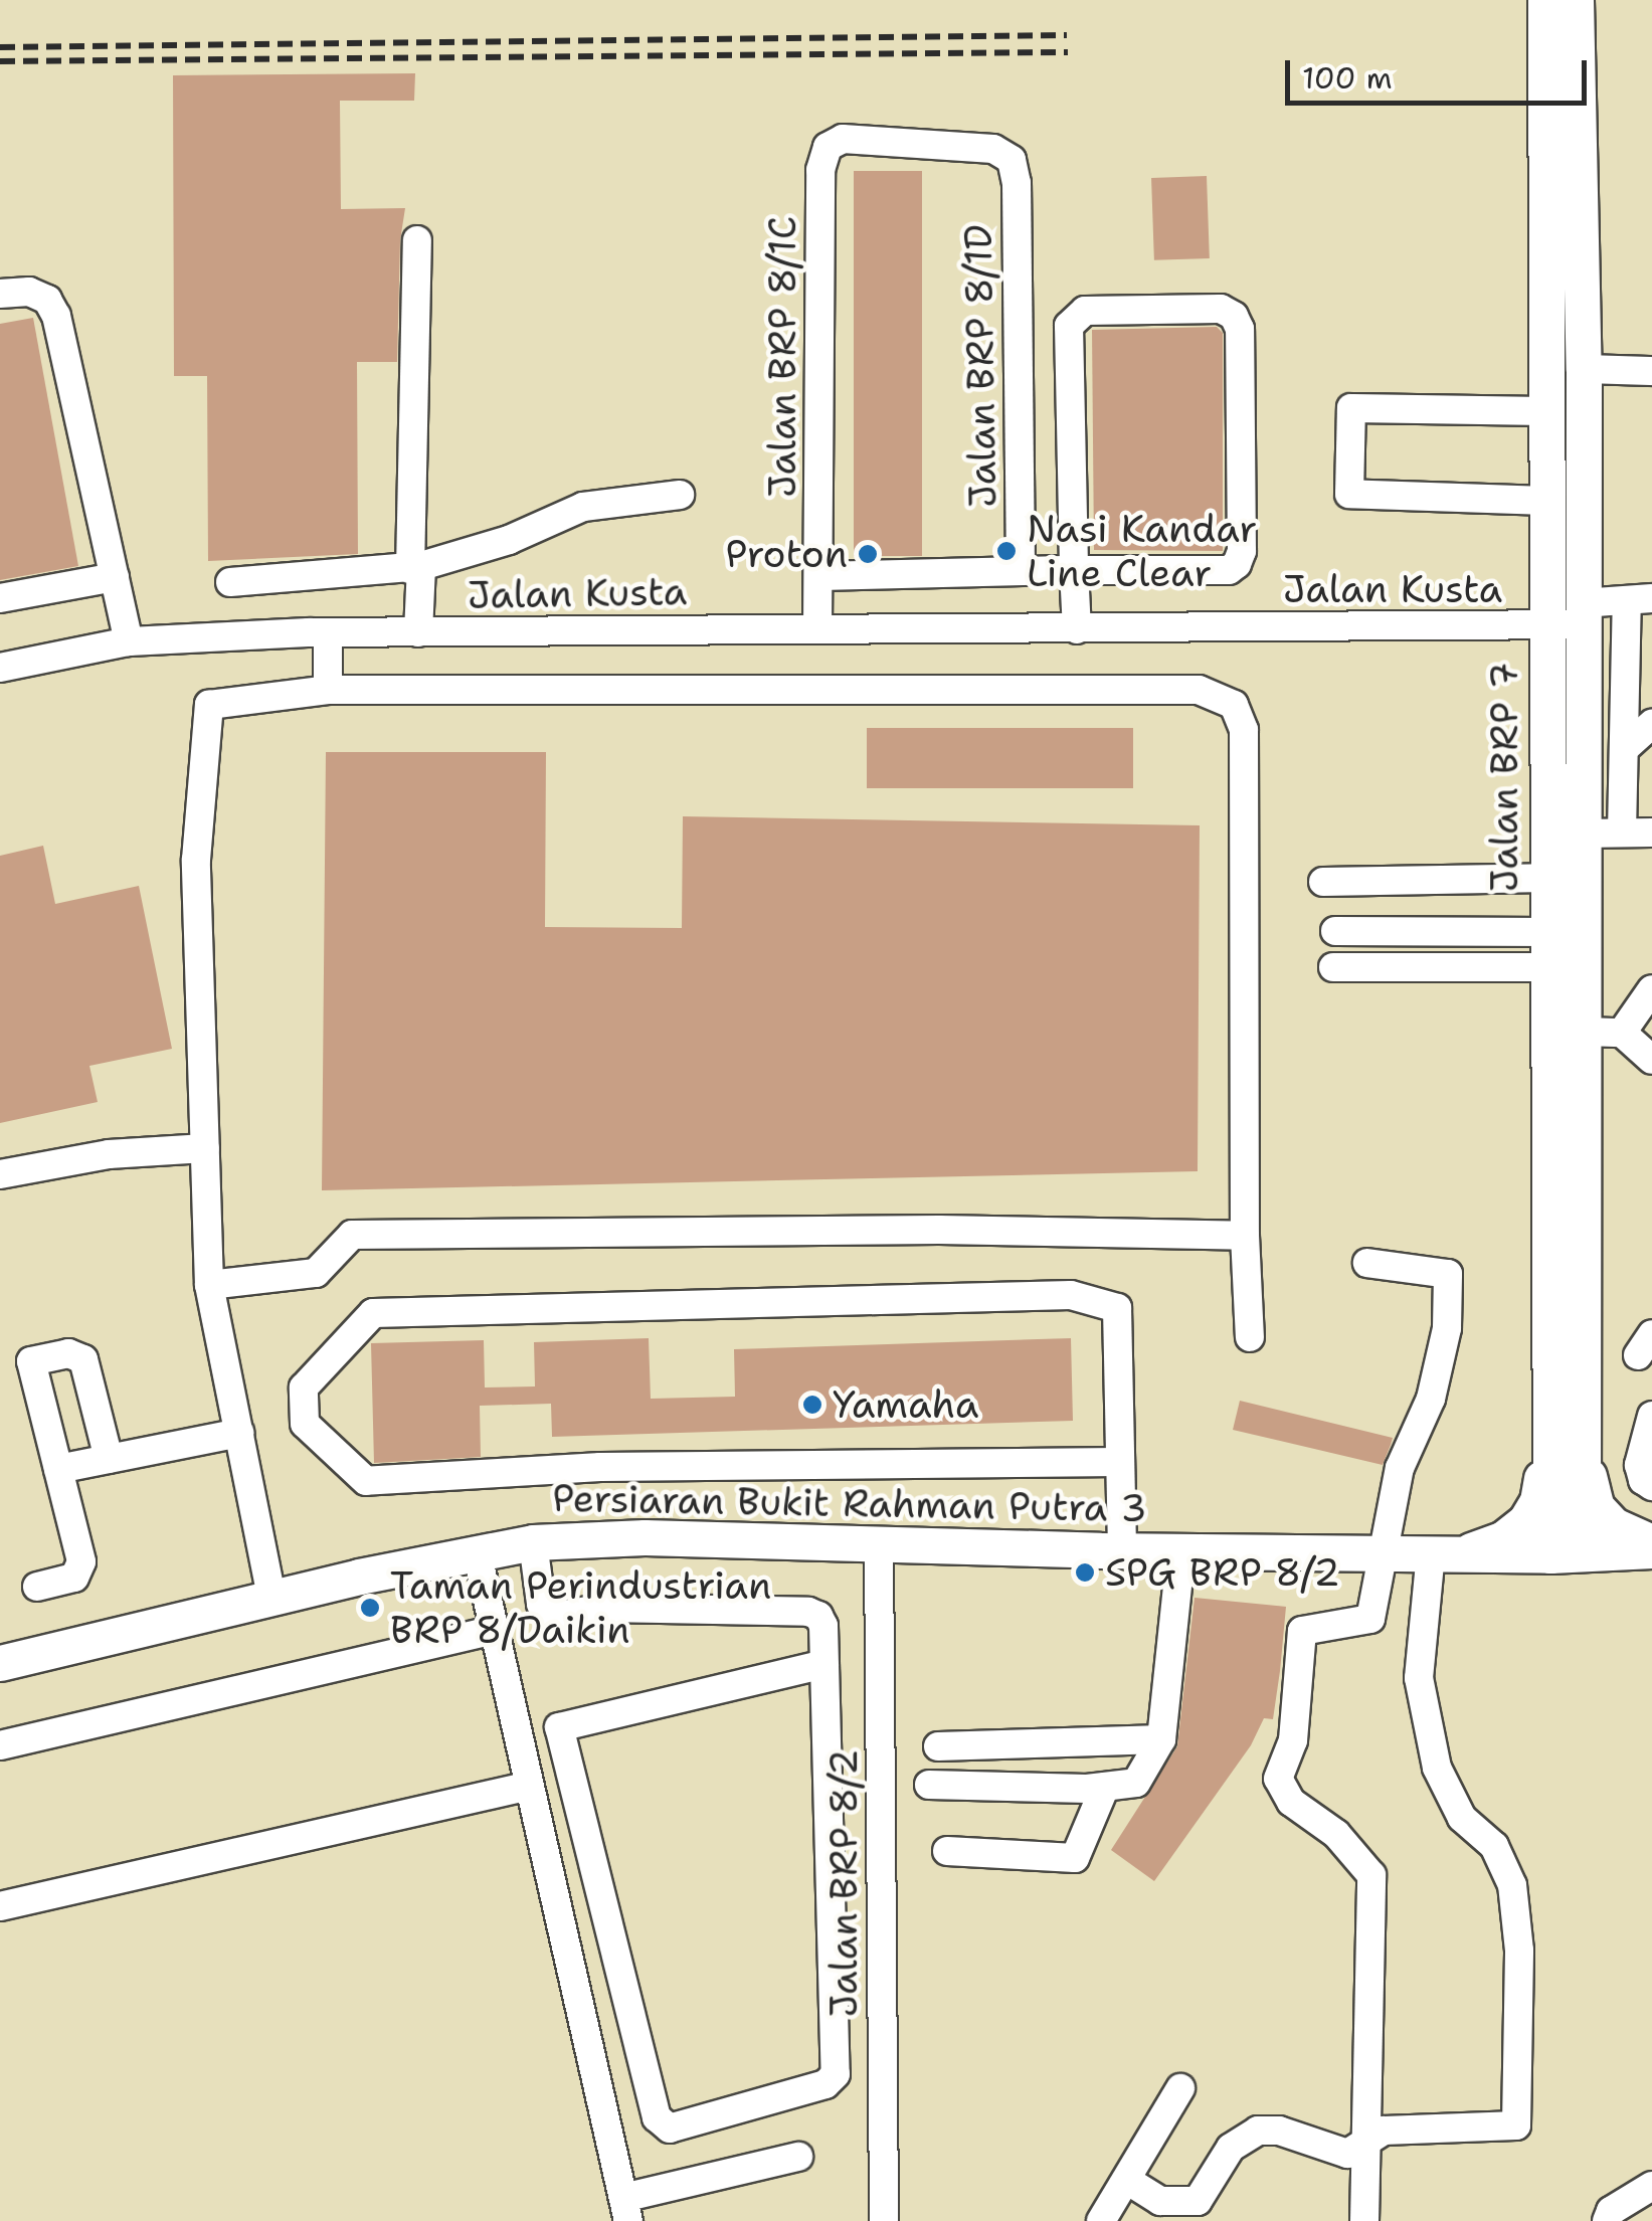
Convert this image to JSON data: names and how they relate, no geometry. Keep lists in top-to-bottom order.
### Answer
{
  "streets": {
    "main road": ["Jalan BRP 7", "Persiaran Bukit Rahman Putra 3"],
    "street": [
      "Jalan BRP 8/1C",
      "Jalan BRP 8/1D",
      "Jalan Kusta",
      "Jalan BRP 8/2"
    ]
  },
  "crossings": [
    ["Jalan BRP 8/1C", "Jalan BRP 8/1D"],
    ["Jalan BRP 8/1C", "Jalan Kusta"],
    ["Jalan Kusta", "Jalan BRP 7"],
    ["Jalan BRP 7", "Persiaran Bukit Rahman Putra 3"],
    ["Persiaran Bukit Rahman Putra 3", "Jalan BRP 8/2"]
  ],
  "places": [
    "Nasi Kandar Line Clear",
    "Proton",
    "Yamaha",
    "SPG BRP 8/2",
    "Taman Perindustrian BRP 8/Daikin"
  ],
  "scale_bar": "100 m"
}
